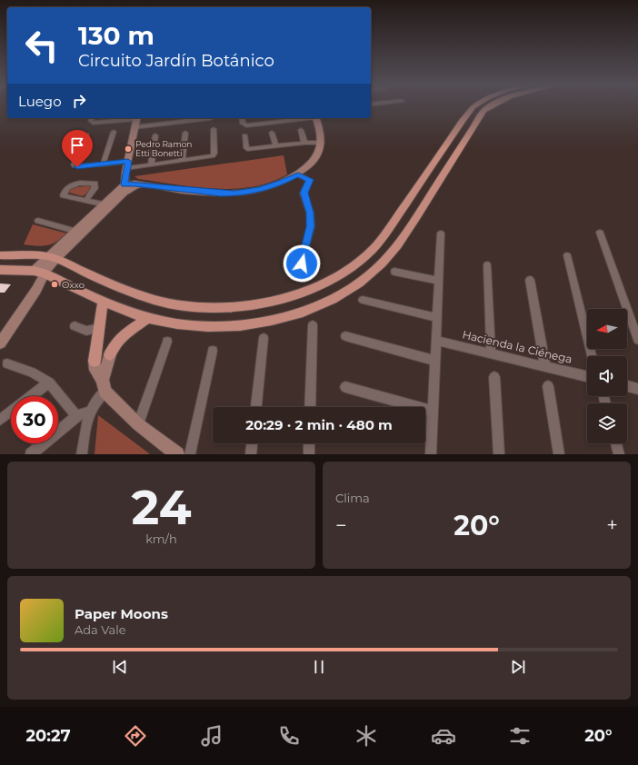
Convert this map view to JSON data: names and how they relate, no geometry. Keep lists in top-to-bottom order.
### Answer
{
  "streets": {
    "street": ["Hacienda la Ciénega"]
  },
  "places": ["Pedro Ramon Etti Bonetti", "Oxxo"],
  "north": "left",
  "page": {
    "turn": ["130 m", "Circuito Jardín Botánico"],
    "then": "Luego",
    "limit": "30",
    "trip": "20:29 · 2 min · 480 m",
    "tile": [
      ["24", "km/h"],
      "Clima"
    ],
    "heat": ["−", "20°", "+"],
    "song": ["Paper Moons", "Ada Vale"],
    "tabs": ["20:27", "20°"]
  }
}
